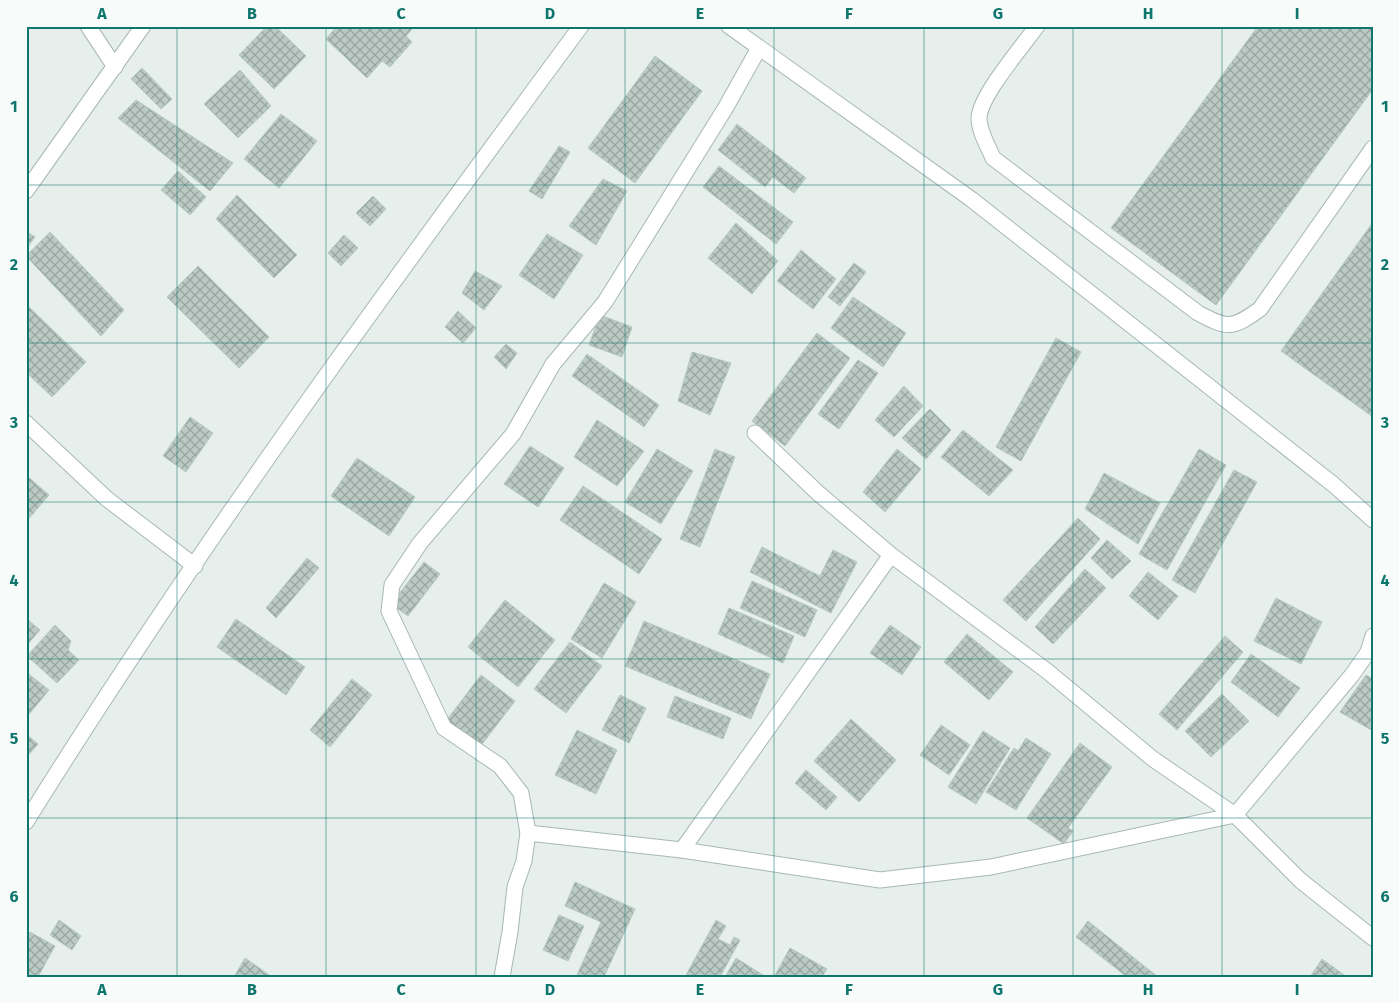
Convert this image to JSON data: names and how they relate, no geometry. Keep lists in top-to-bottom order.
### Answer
{
  "grid": {
    "columns": [
      "A",
      "B",
      "C",
      "D",
      "E",
      "F",
      "G",
      "H",
      "I"
    ],
    "rows": [
      "1",
      "2",
      "3",
      "4",
      "5",
      "6"
    ]
  }
}
